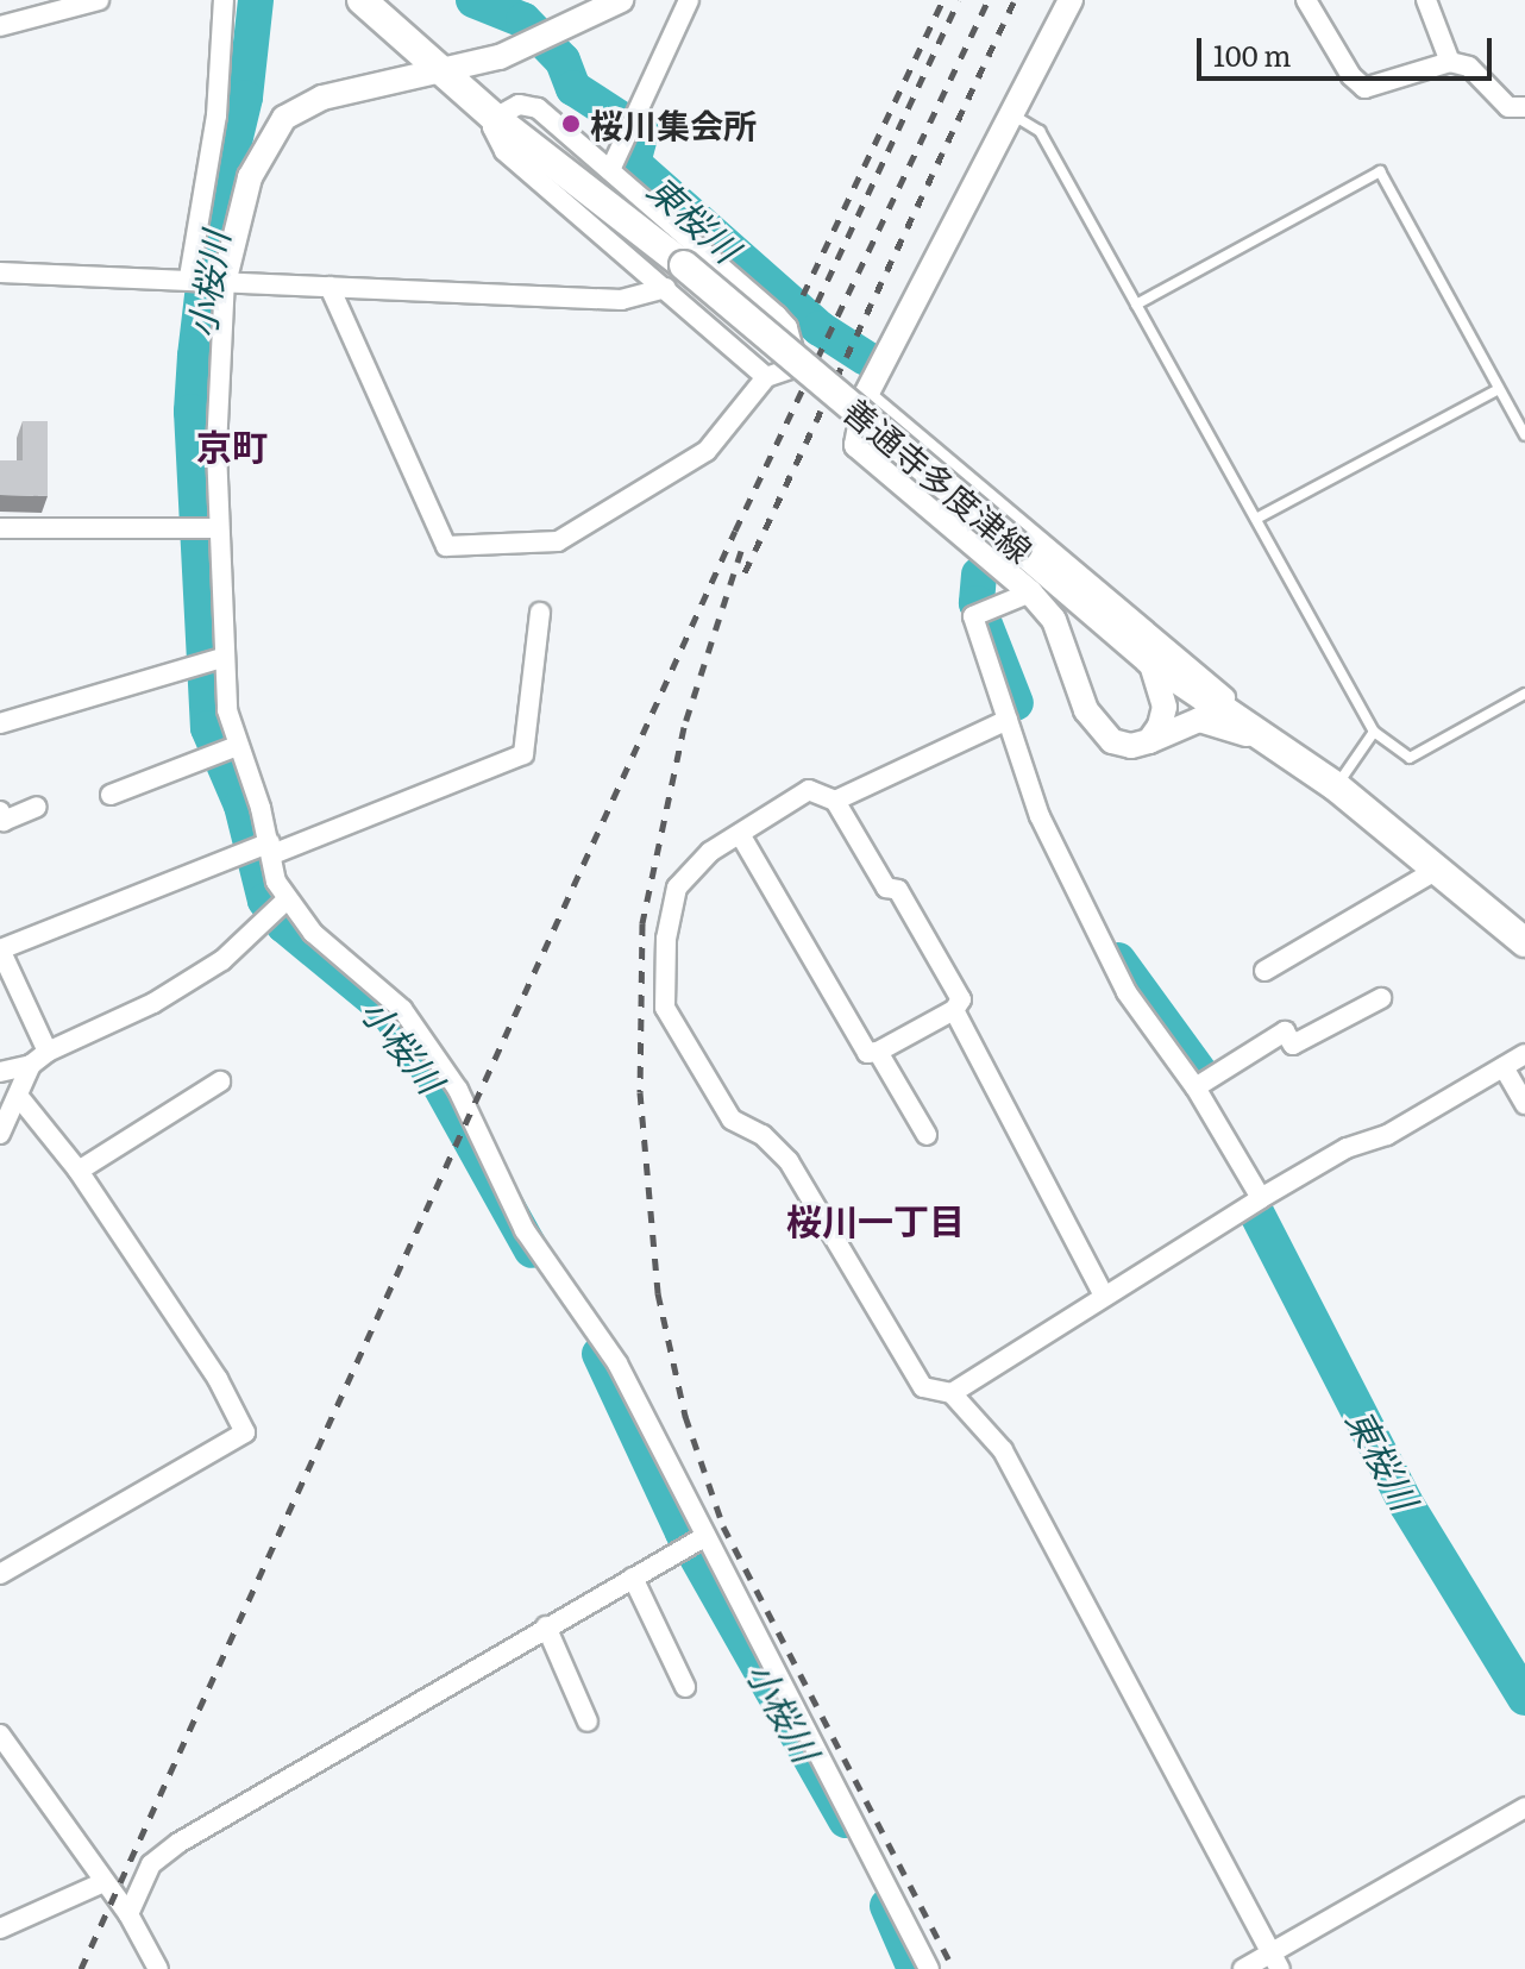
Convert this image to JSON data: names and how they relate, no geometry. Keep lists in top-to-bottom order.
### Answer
{
  "streets": {
    "main road": ["善通寺多度津線"]
  },
  "districts": ["京町", "桜川一丁目"],
  "water": ["東桜川", "小桜川"],
  "places": ["桜川集会所"],
  "scale_bar": "100 m"
}
